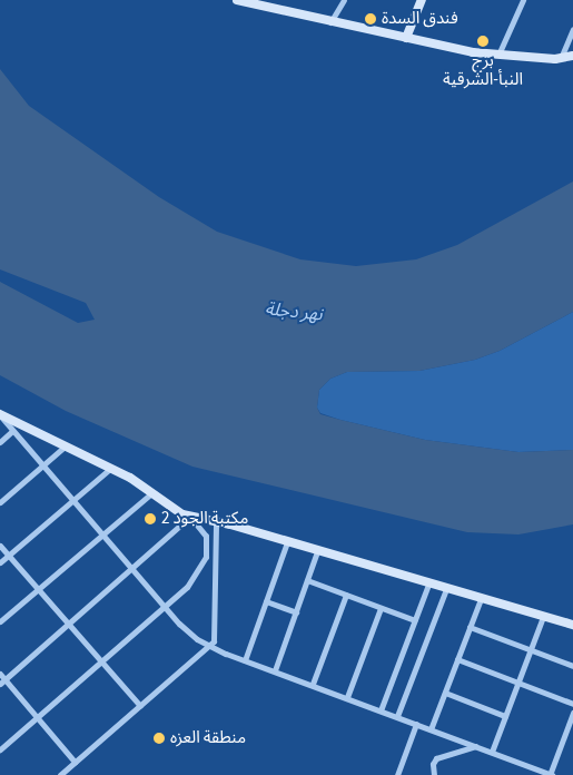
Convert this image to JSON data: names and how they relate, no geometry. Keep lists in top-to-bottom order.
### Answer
{
  "water": ["نهر دجلة"],
  "places": [
    "فندق السدة",
    "برج النبأ-الشرقية",
    "مكتبة الجود 2",
    "منطقة العزه"
  ]
}
